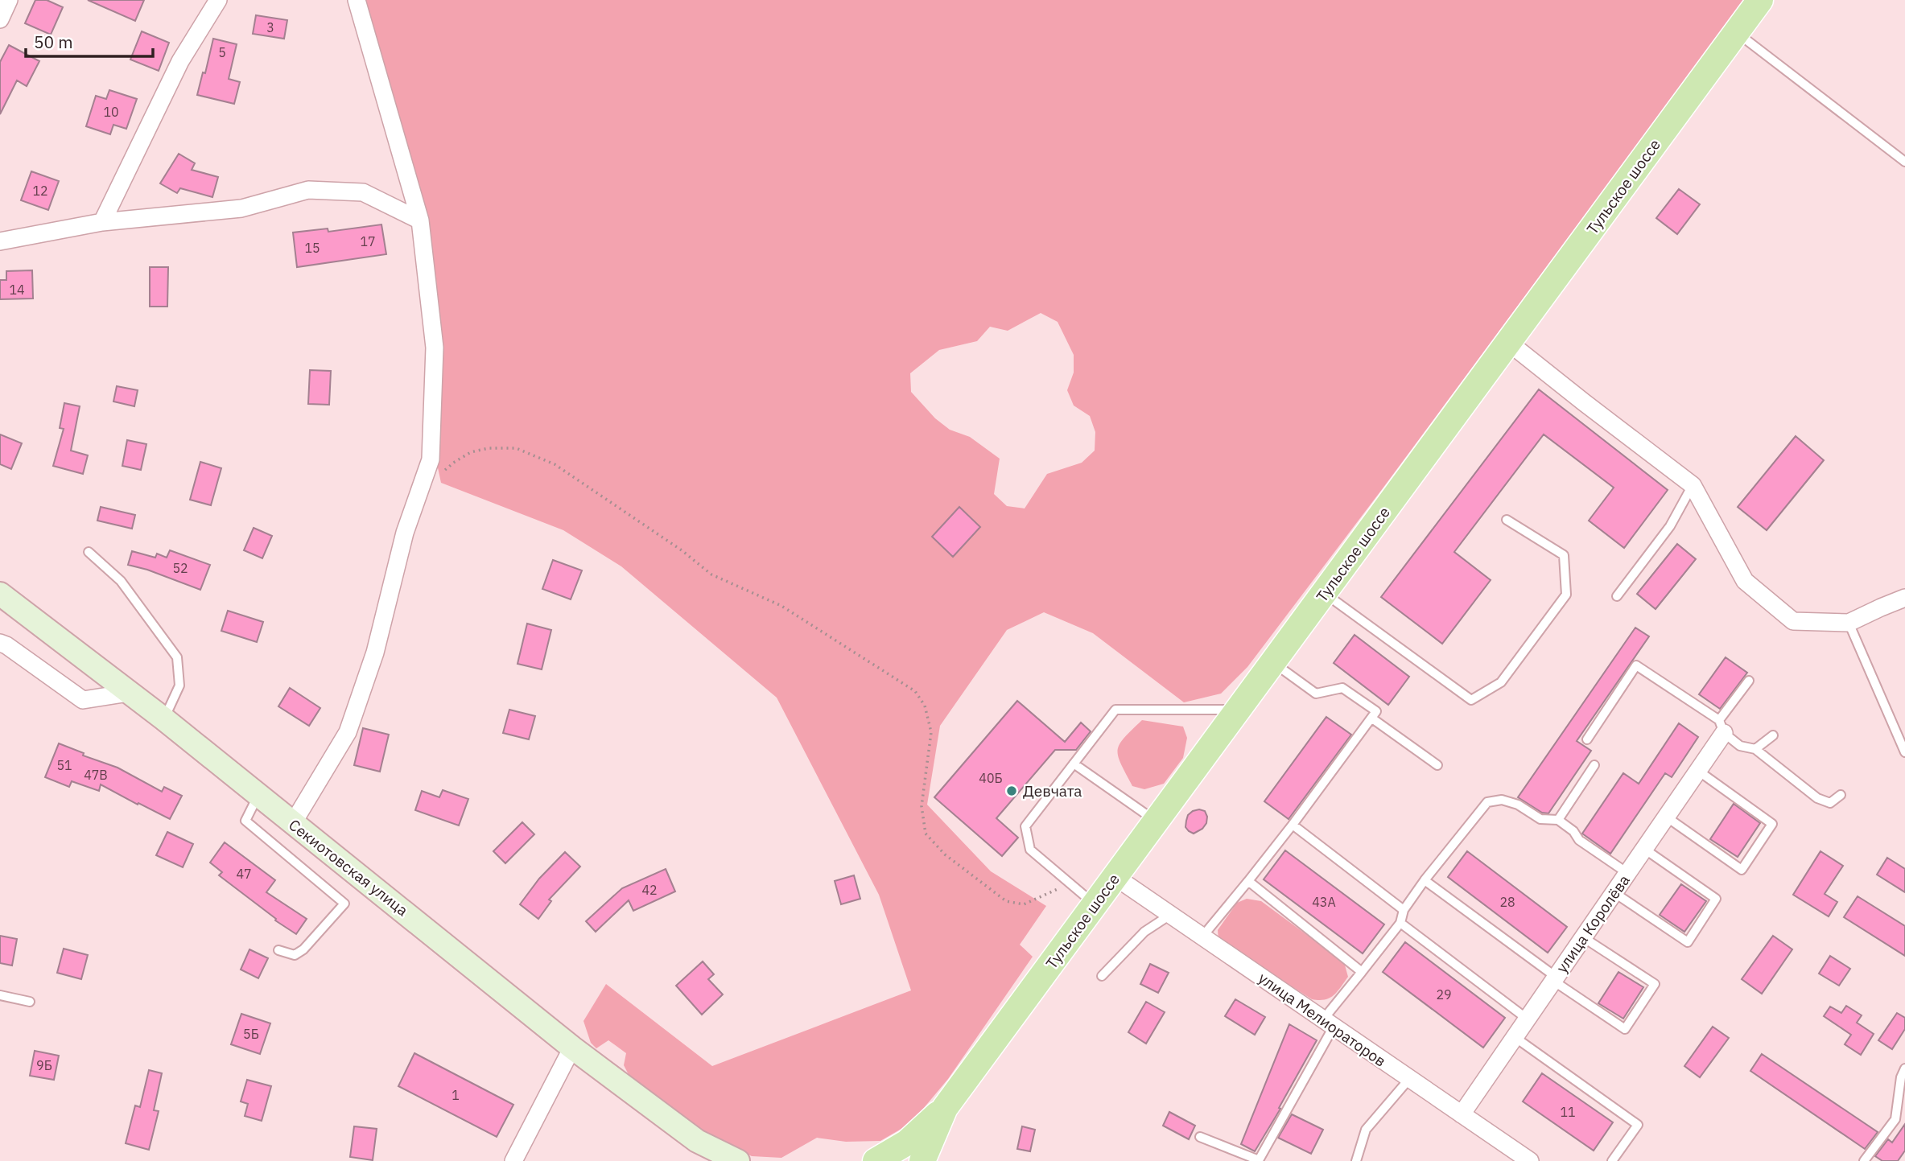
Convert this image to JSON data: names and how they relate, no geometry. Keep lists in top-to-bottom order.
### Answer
{
  "streets": {
    "main road": ["Тульское шоссе", "Секиотовская улица"],
    "street": ["улица Королёва", "улица Мелиораторов"]
  },
  "crossings": [
    ["Тульское шоссе", "улица Мелиораторов"],
    ["улица Королёва", "улица Мелиораторов"]
  ],
  "places": ["Девчата"],
  "house_numbers": [
    "3",
    "5",
    "10",
    "12",
    "17",
    "15",
    "14",
    "52",
    "51",
    "47В",
    "40Б",
    "47",
    "42",
    "43А",
    "28",
    "29",
    "5Б",
    "9Б",
    "1",
    "11"
  ],
  "scale_bar": "50 m"
}
